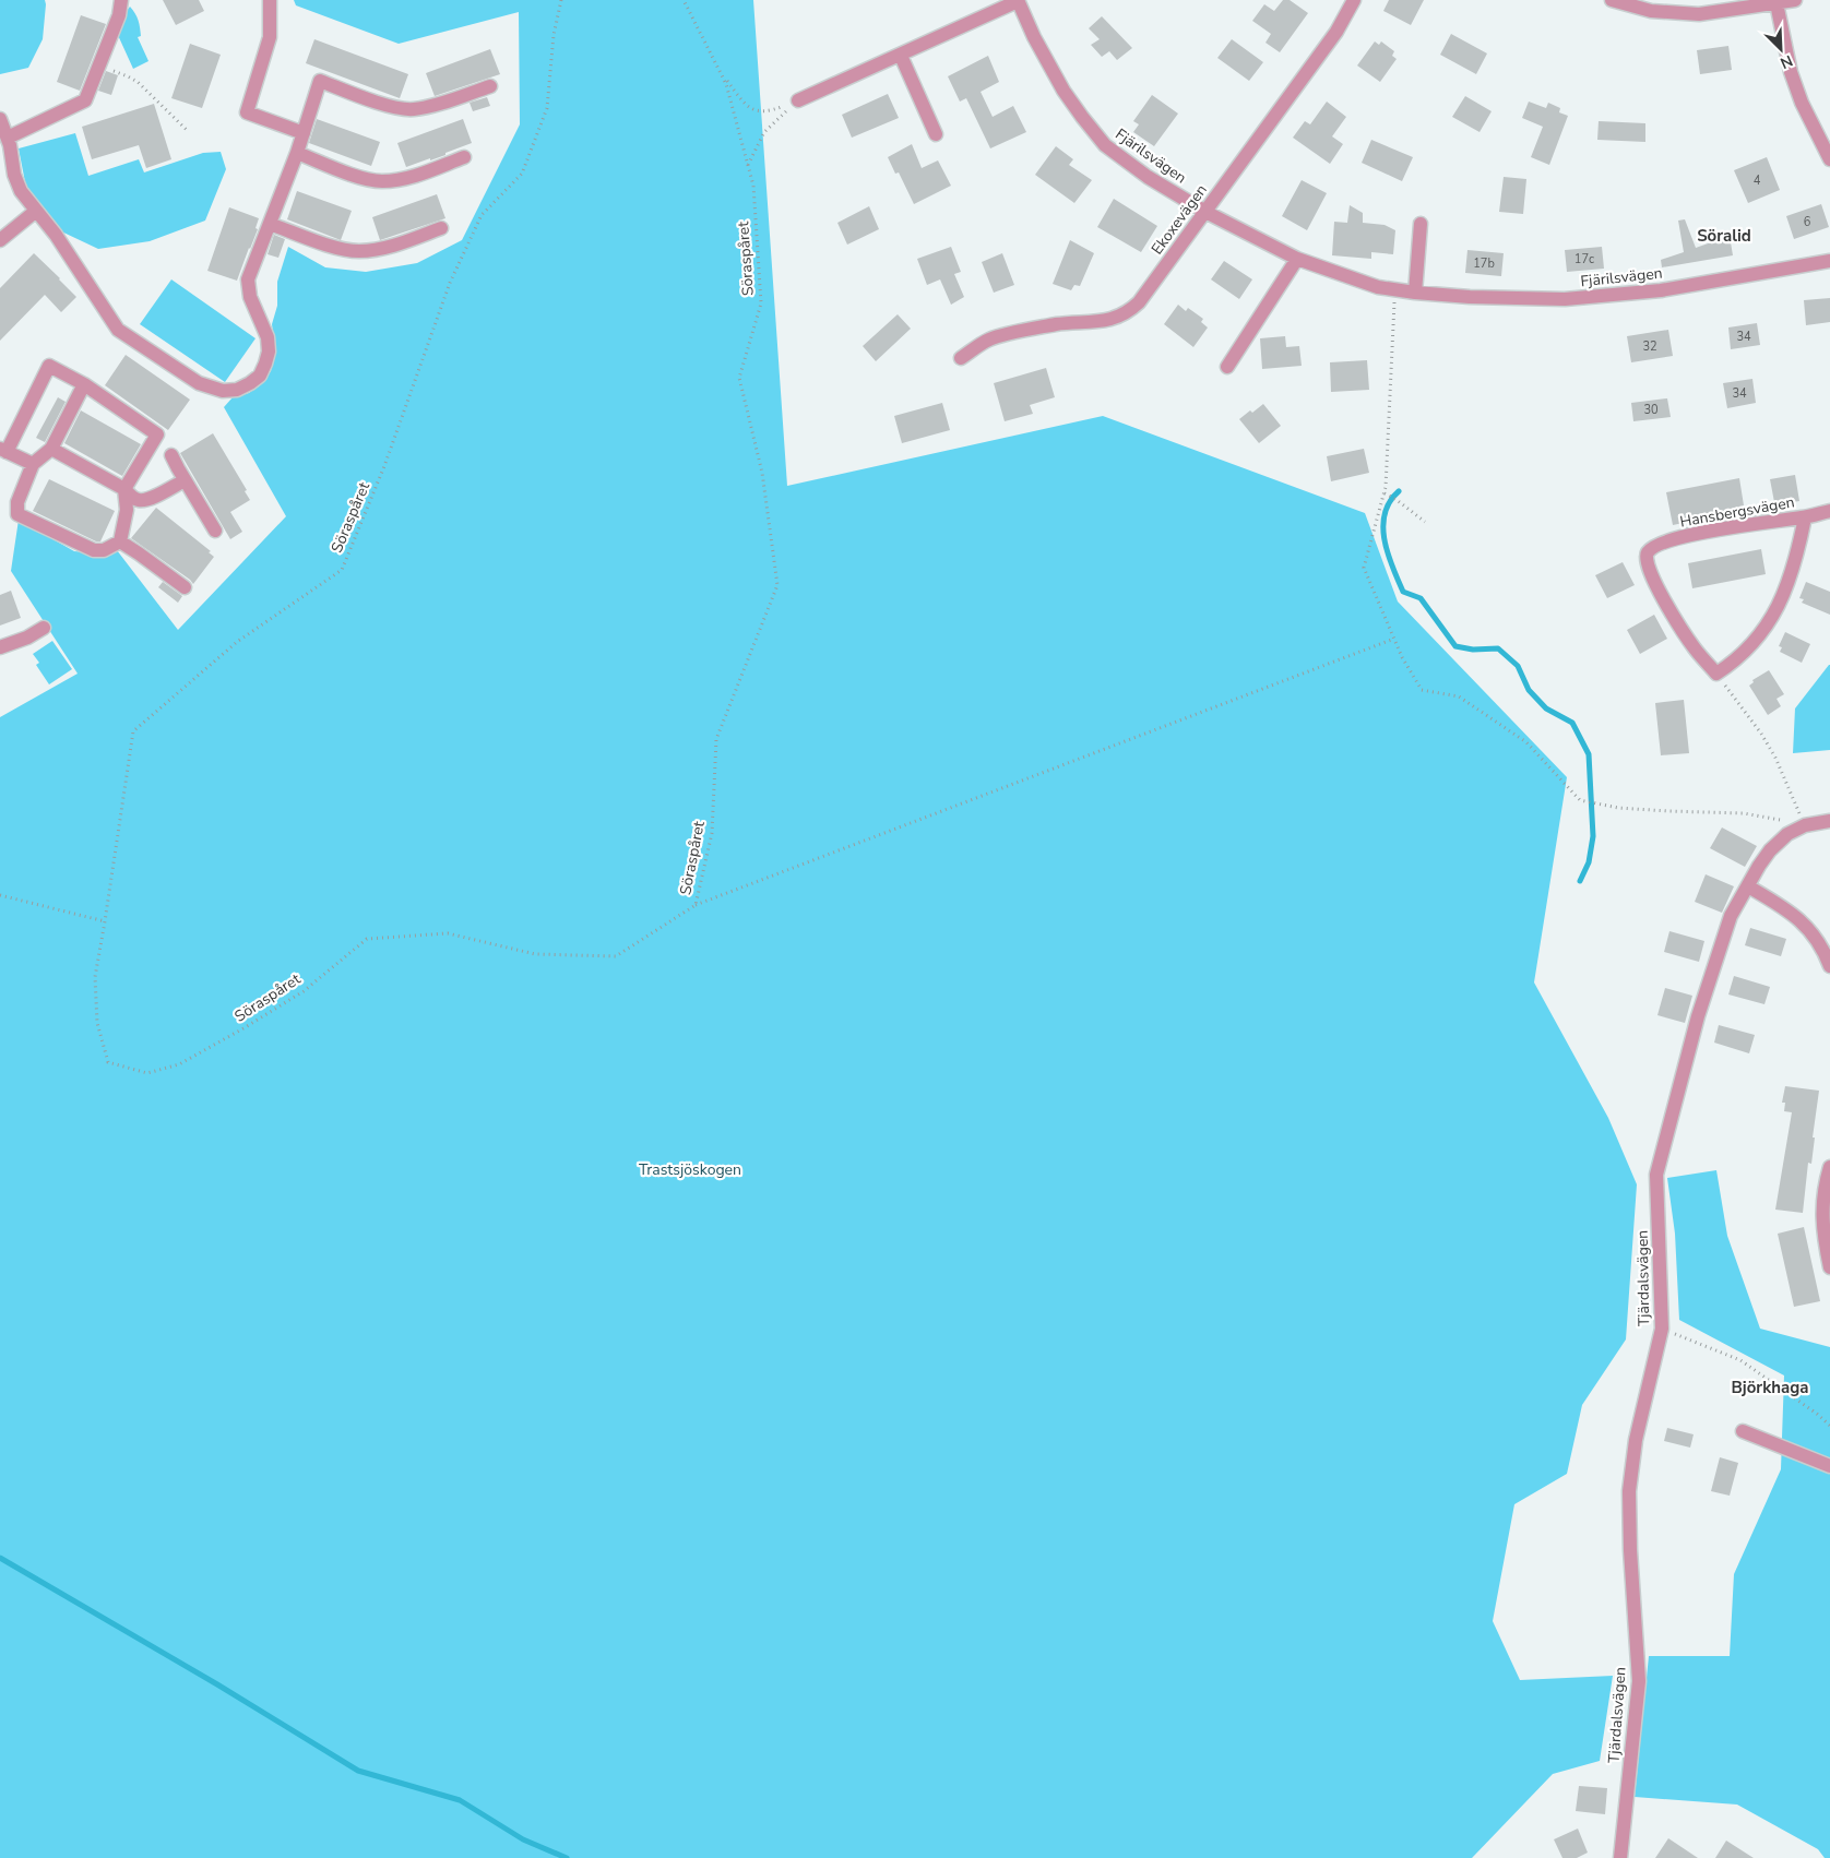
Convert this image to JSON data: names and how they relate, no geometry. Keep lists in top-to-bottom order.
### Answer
{
  "streets": {
    "street": [
      "Fjärilsvägen",
      "Ekoxevägen",
      "Hansbergsvägen",
      "Tjärdalsvägen"
    ],
    "path": ["Söraspåret"]
  },
  "crossings": [
    ["Fjärilsvägen", "Ekoxevägen"]
  ],
  "districts": ["Söralid", "Björkhaga"],
  "parks": ["Trastsjöskogen"],
  "house_numbers": [
    "4",
    "6",
    "17c",
    "17b",
    "34",
    "32",
    "34",
    "30"
  ],
  "north": "bottom right"
}
